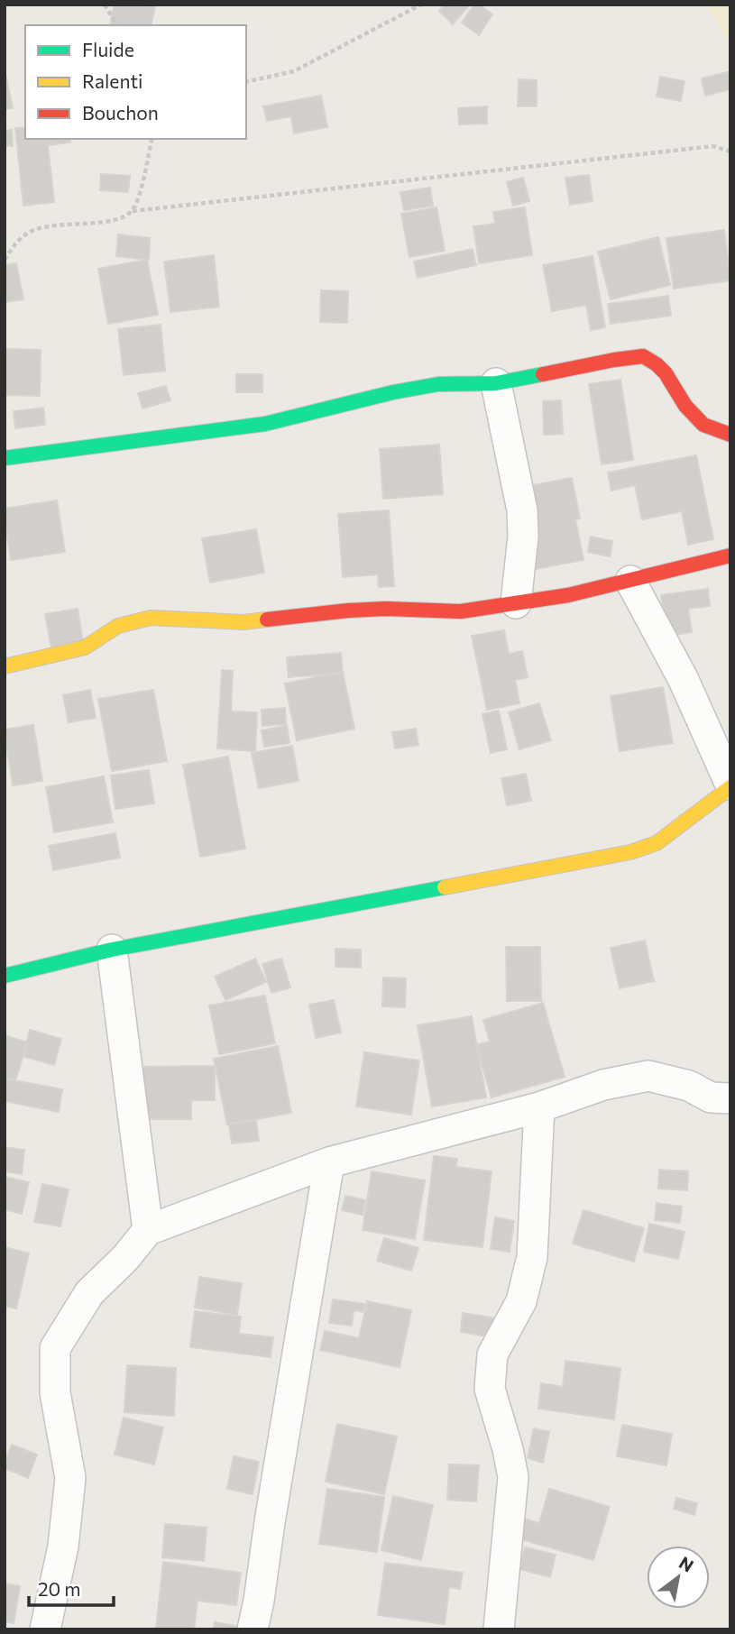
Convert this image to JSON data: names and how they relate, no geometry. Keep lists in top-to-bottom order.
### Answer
{
  "legend": ["Fluide", "Ralenti", "Bouchon"],
  "scale_bar": "20 m",
  "north": "top right"
}
